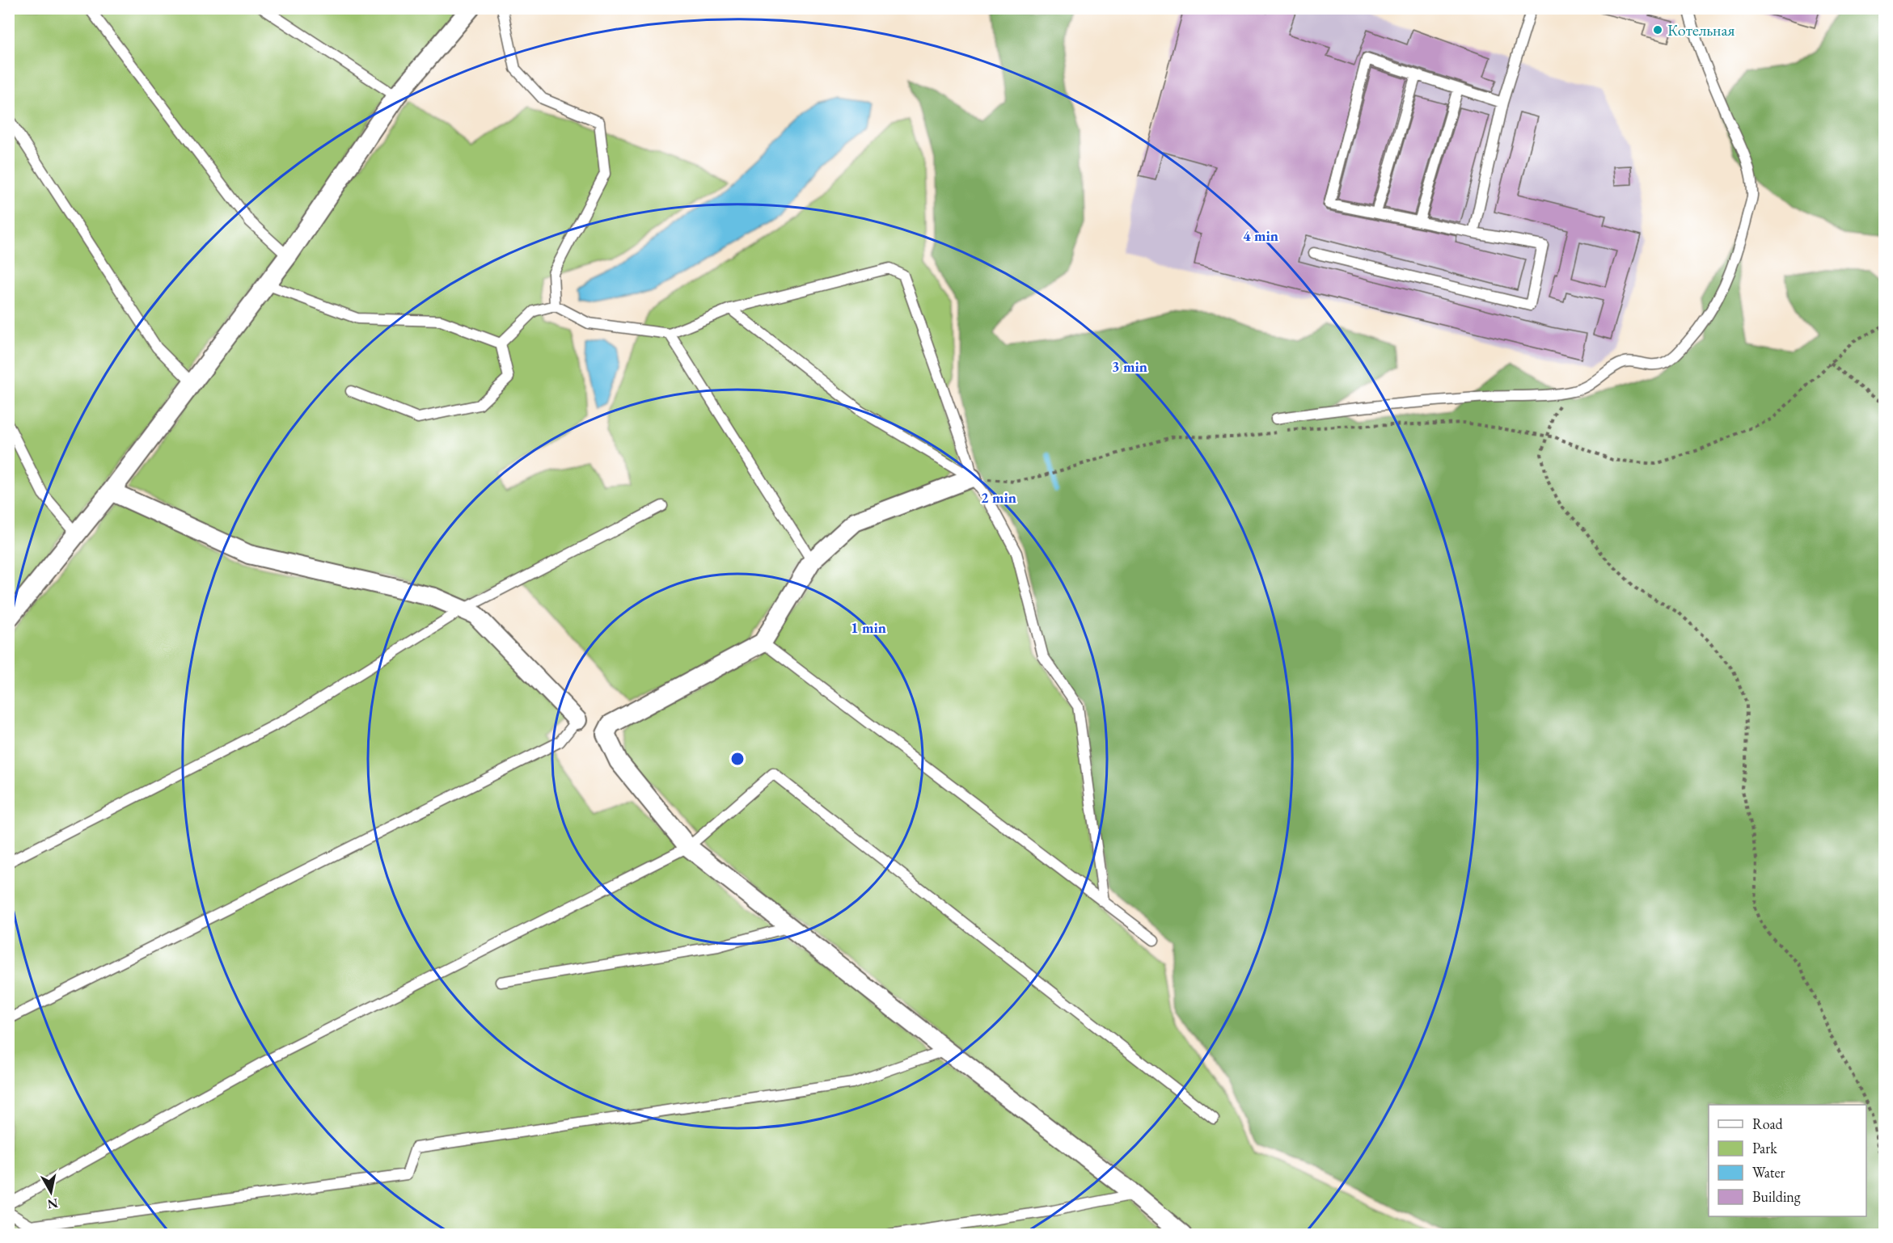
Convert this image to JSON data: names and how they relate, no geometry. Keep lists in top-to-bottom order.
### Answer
{
  "places": ["Котельная"],
  "legend": [
    "Road",
    "Park",
    "Water",
    "Building"
  ],
  "north": "bottom",
  "rings": [
    "4 min",
    "3 min",
    "2 min",
    "1 min"
  ]
}
